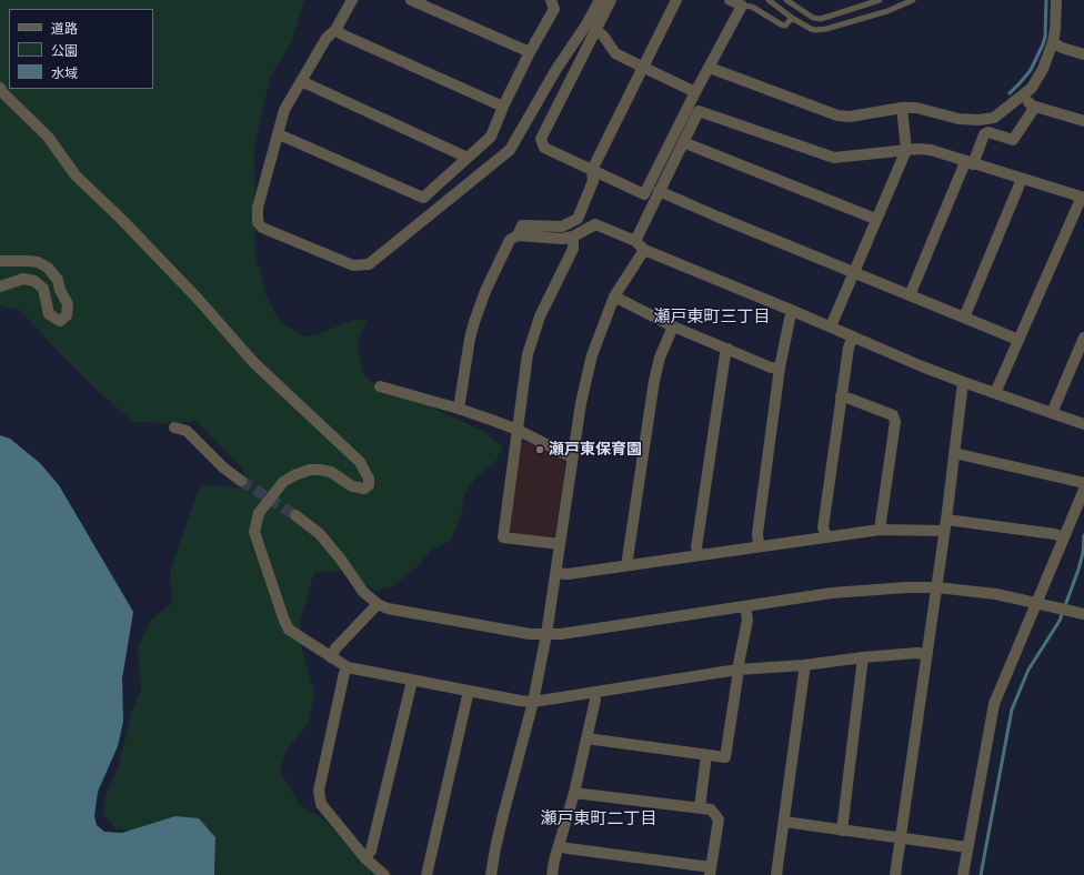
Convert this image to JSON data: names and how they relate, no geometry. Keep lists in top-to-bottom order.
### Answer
{
  "districts": ["瀬戸東町三丁目", "瀬戸東町二丁目"],
  "places": ["瀬戸東保育園"],
  "legend": ["道路", "公園", "水域"]
}
